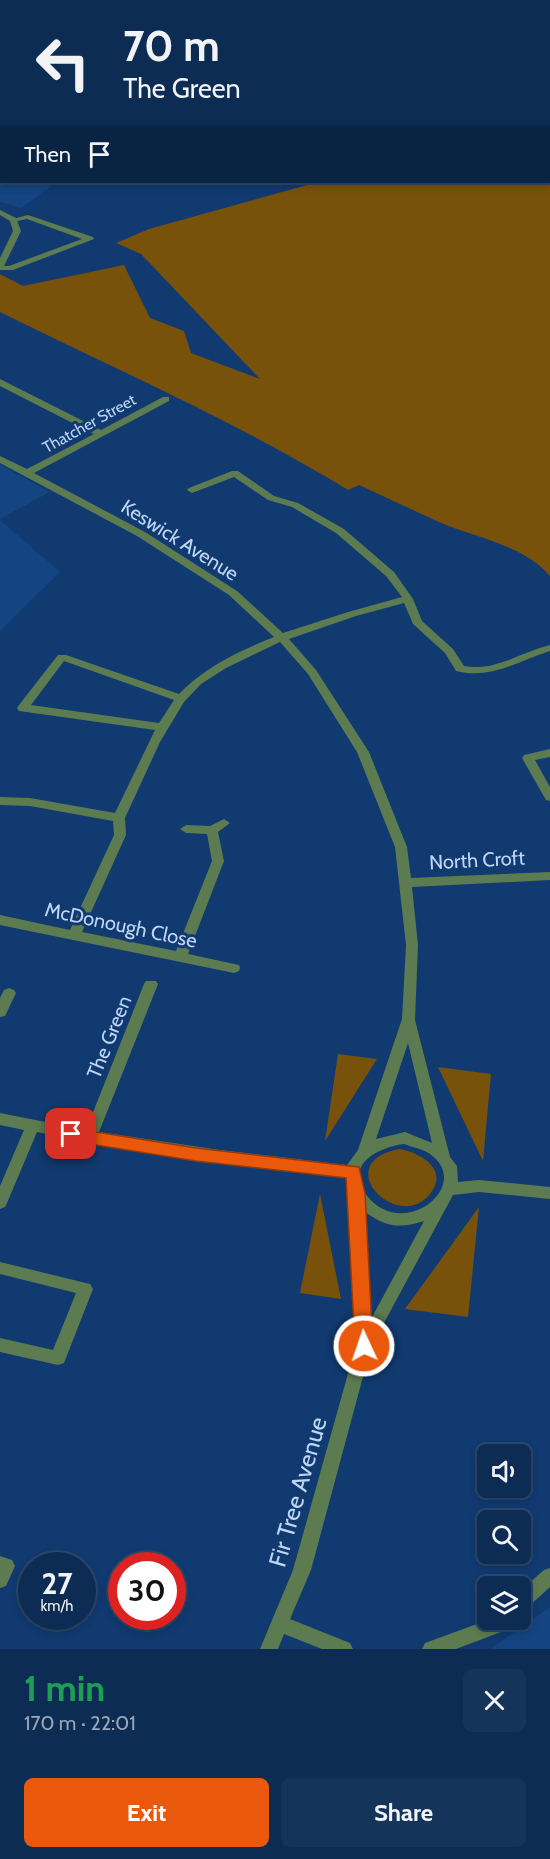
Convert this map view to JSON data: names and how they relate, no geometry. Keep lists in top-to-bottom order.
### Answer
{
  "streets": {
    "street": [
      "Thatcher Street",
      "Keswick Avenue",
      "North Croft",
      "McDonough Close",
      "The Green",
      "Fir Tree Avenue"
    ]
  },
  "crossings": [
    ["Thatcher Street", "Keswick Avenue"],
    ["Keswick Avenue", "North Croft"]
  ],
  "page": {
    "turn": ["70 m", "The Green"],
    "then": "Then",
    "speed": "27 km/h",
    "limit": "30",
    "heading": ["1 min", "170 m · 22:01"],
    "buttons": ["Exit", "Share"]
  }
}
